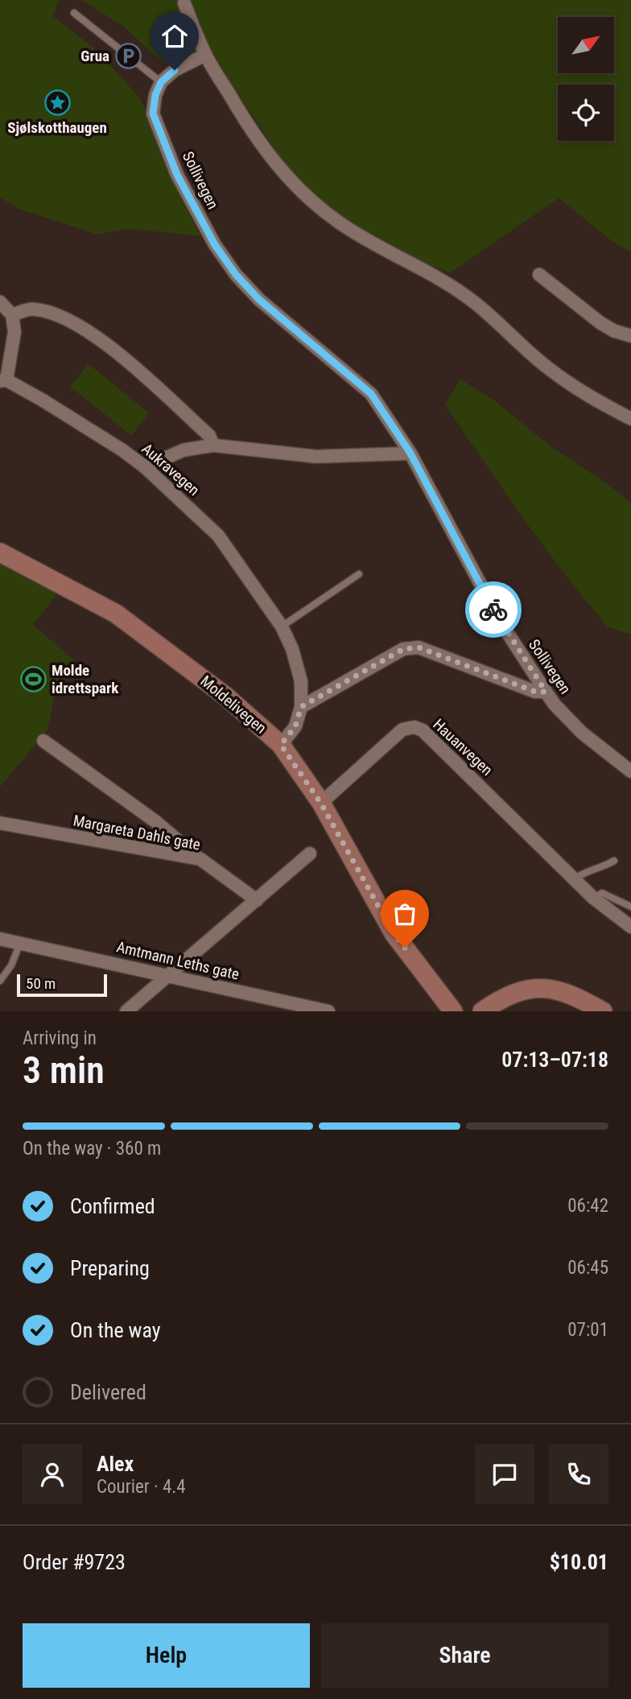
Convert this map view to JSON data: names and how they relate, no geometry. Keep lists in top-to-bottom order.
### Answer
{
  "streets": {
    "main road": ["Moldelivegen"],
    "street": [
      "Sollivegen",
      "Aukravegen",
      "Hauanvegen",
      "Margareta Dahls gate",
      "Amtmann Leths gate"
    ]
  },
  "crossings": [
    ["Aukravegen", "Moldelivegen"],
    ["Moldelivegen", "Hauanvegen"]
  ],
  "places": {
    "parking": ["Grua"],
    "place": ["Sjølskotthaugen"],
    "sports": ["Molde idrettspark"]
  },
  "scale_bar": "50 m",
  "north": "top right",
  "page": {
    "scale": "50 m",
    "heading": ["3 min", "Arriving in", "07:13–07:18"],
    "panel": [
      "Alex",
      "Courier · 4.4",
      "Order #9723",
      "$10.01"
    ],
    "bar": "On the way · 360 m",
    "list": [
      ["Confirmed", "06:42"],
      ["Preparing", "06:45"],
      ["On the way", "07:01"],
      "Delivered"
    ],
    "buttons": ["Help", "Share"]
  }
}
